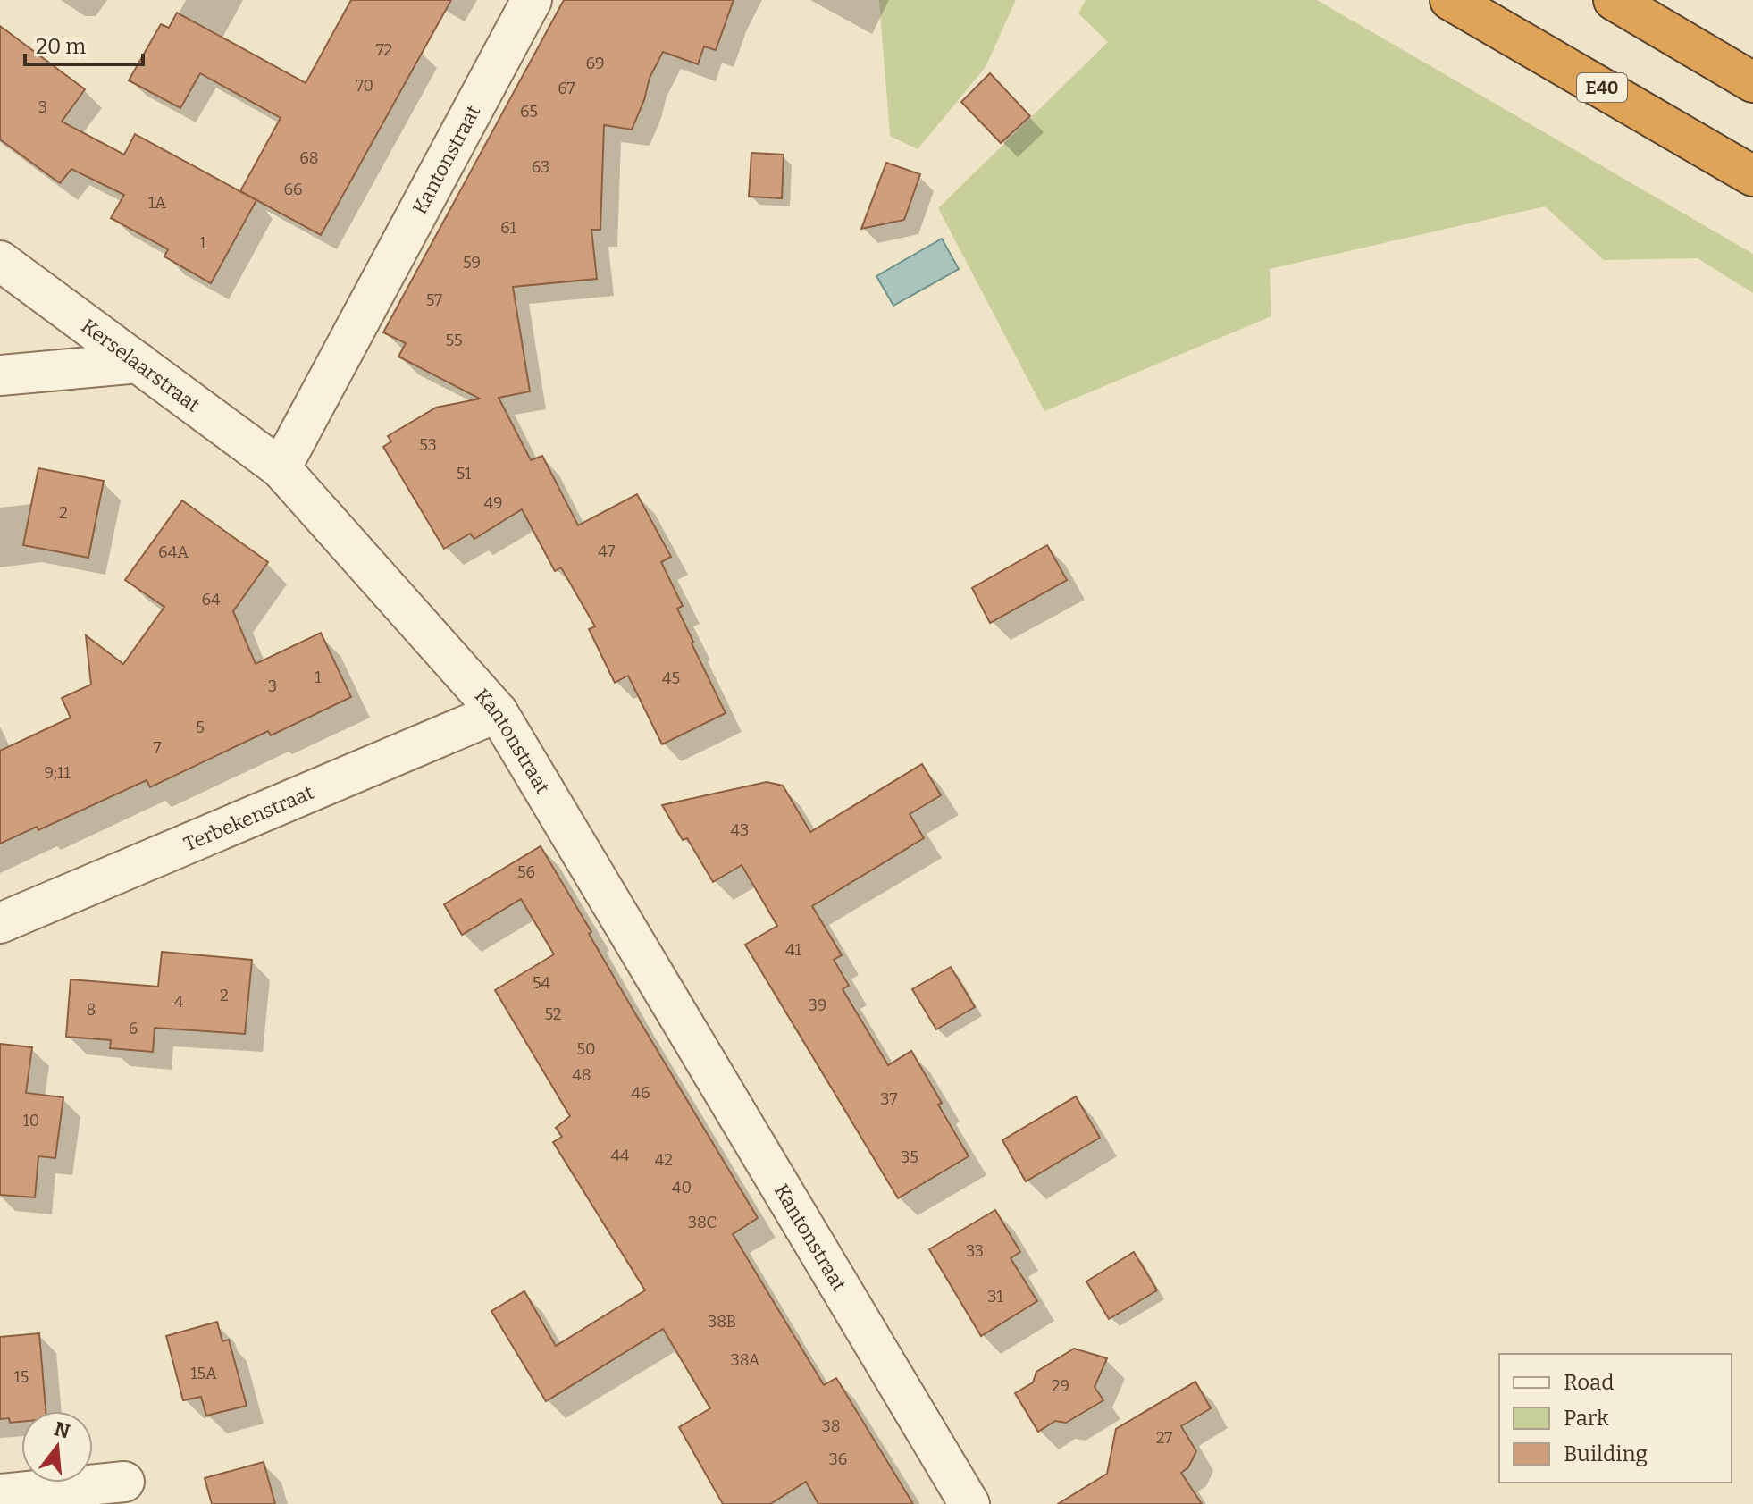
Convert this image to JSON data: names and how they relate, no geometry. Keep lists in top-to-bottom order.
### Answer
{
  "streets": {
    "highway": ["E40"],
    "street": ["Kantonstraat", "Kerselaarstraat", "Terbekenstraat"]
  },
  "crossings": [
    ["Kantonstraat", "Kerselaarstraat"],
    ["Kantonstraat", "Terbekenstraat"]
  ],
  "house_numbers": [
    "72",
    "69",
    "70",
    "67",
    "3",
    "65",
    "68",
    "63",
    "66",
    "1A",
    "61",
    "1",
    "59",
    "57",
    "55",
    "53",
    "51",
    "49",
    "2",
    "47",
    "64A",
    "64",
    "1",
    "45",
    "3",
    "5",
    "7",
    "9;11",
    "43",
    "56",
    "41",
    "54",
    "2",
    "4",
    "39",
    "8",
    "52",
    "6",
    "50",
    "48",
    "46",
    "37",
    "10",
    "44",
    "35",
    "42",
    "40",
    "38C",
    "33",
    "31",
    "38B",
    "38A",
    "15A",
    "15",
    "29",
    "38",
    "27",
    "36"
  ],
  "legend": ["Road", "Park", "Building"],
  "scale_bar": "20 m",
  "north": "top"
}
